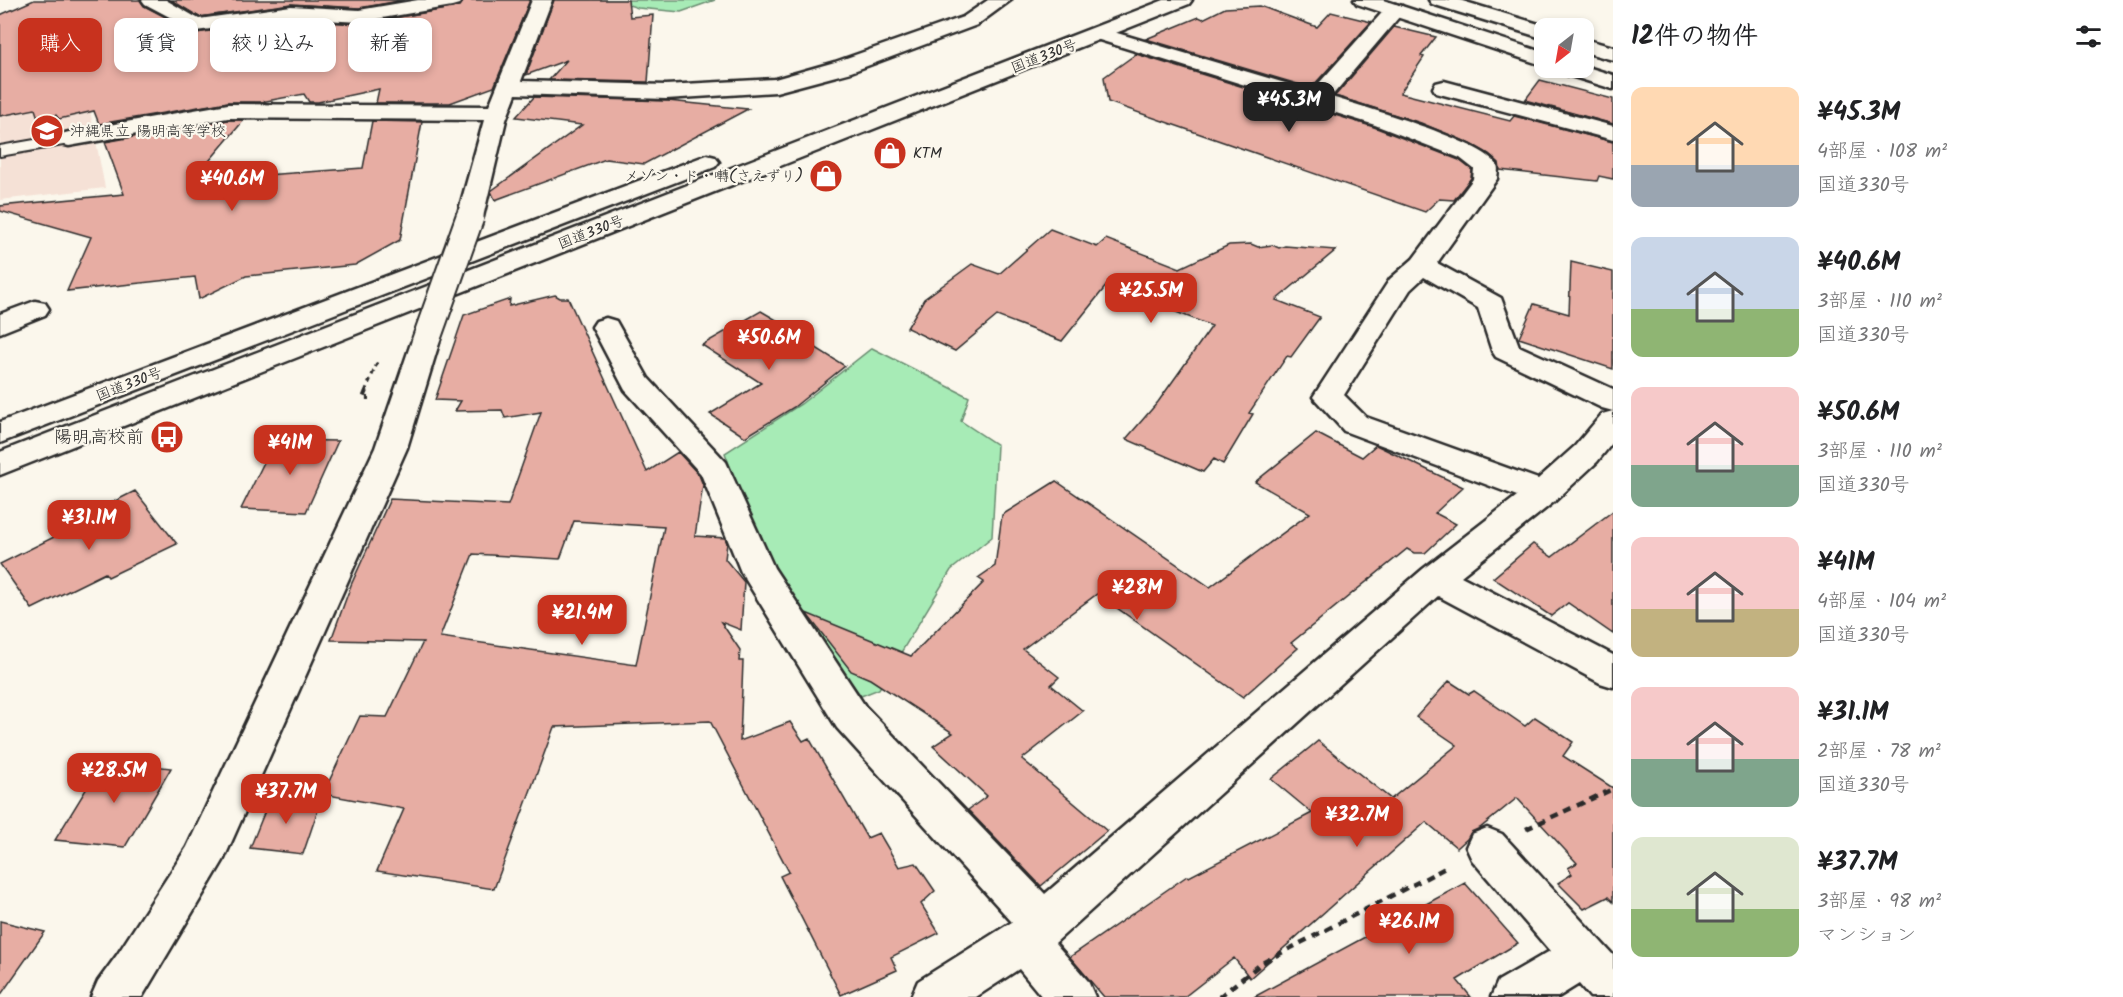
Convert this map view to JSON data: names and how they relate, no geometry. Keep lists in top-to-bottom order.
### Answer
{
  "streets": {
    "main road": ["国道330号"]
  },
  "places": {
    "school or university": ["沖縄県立 陽明高等学校"],
    "shop": ["KTM", "メゾン・ド・囀(さえずり)"],
    "bus stop": ["陽明高校前"]
  },
  "north": "bottom left",
  "page": {
    "heading": "12件の物件",
    "chip": [
      "購入",
      "賃貸",
      "絞り込み",
      "新着"
    ],
    "list": [
      {
        "name": "¥45.3M",
        "note": "4部屋 · 108 m² · 国道330号"
      },
      {
        "name": "¥40.6M",
        "note": "3部屋 · 110 m² · 国道330号"
      },
      {
        "name": "¥50.6M",
        "note": "3部屋 · 110 m² · 国道330号"
      },
      {
        "name": "¥41M",
        "note": "4部屋 · 104 m² · 国道330号"
      },
      {
        "name": "¥31.1M",
        "note": "2部屋 · 78 m² · 国道330号"
      },
      {
        "name": "¥37.7M",
        "note": "3部屋 · 98 m² · マンション"
      }
    ],
    "price": [
      "¥45.3M",
      "¥40.6M",
      "¥25.5M",
      "¥50.6M",
      "¥41M",
      "¥31.1M",
      "¥28M",
      "¥21.4M",
      "¥28.5M",
      "¥37.7M",
      "¥32.7M",
      "¥26.1M"
    ]
  }
}
